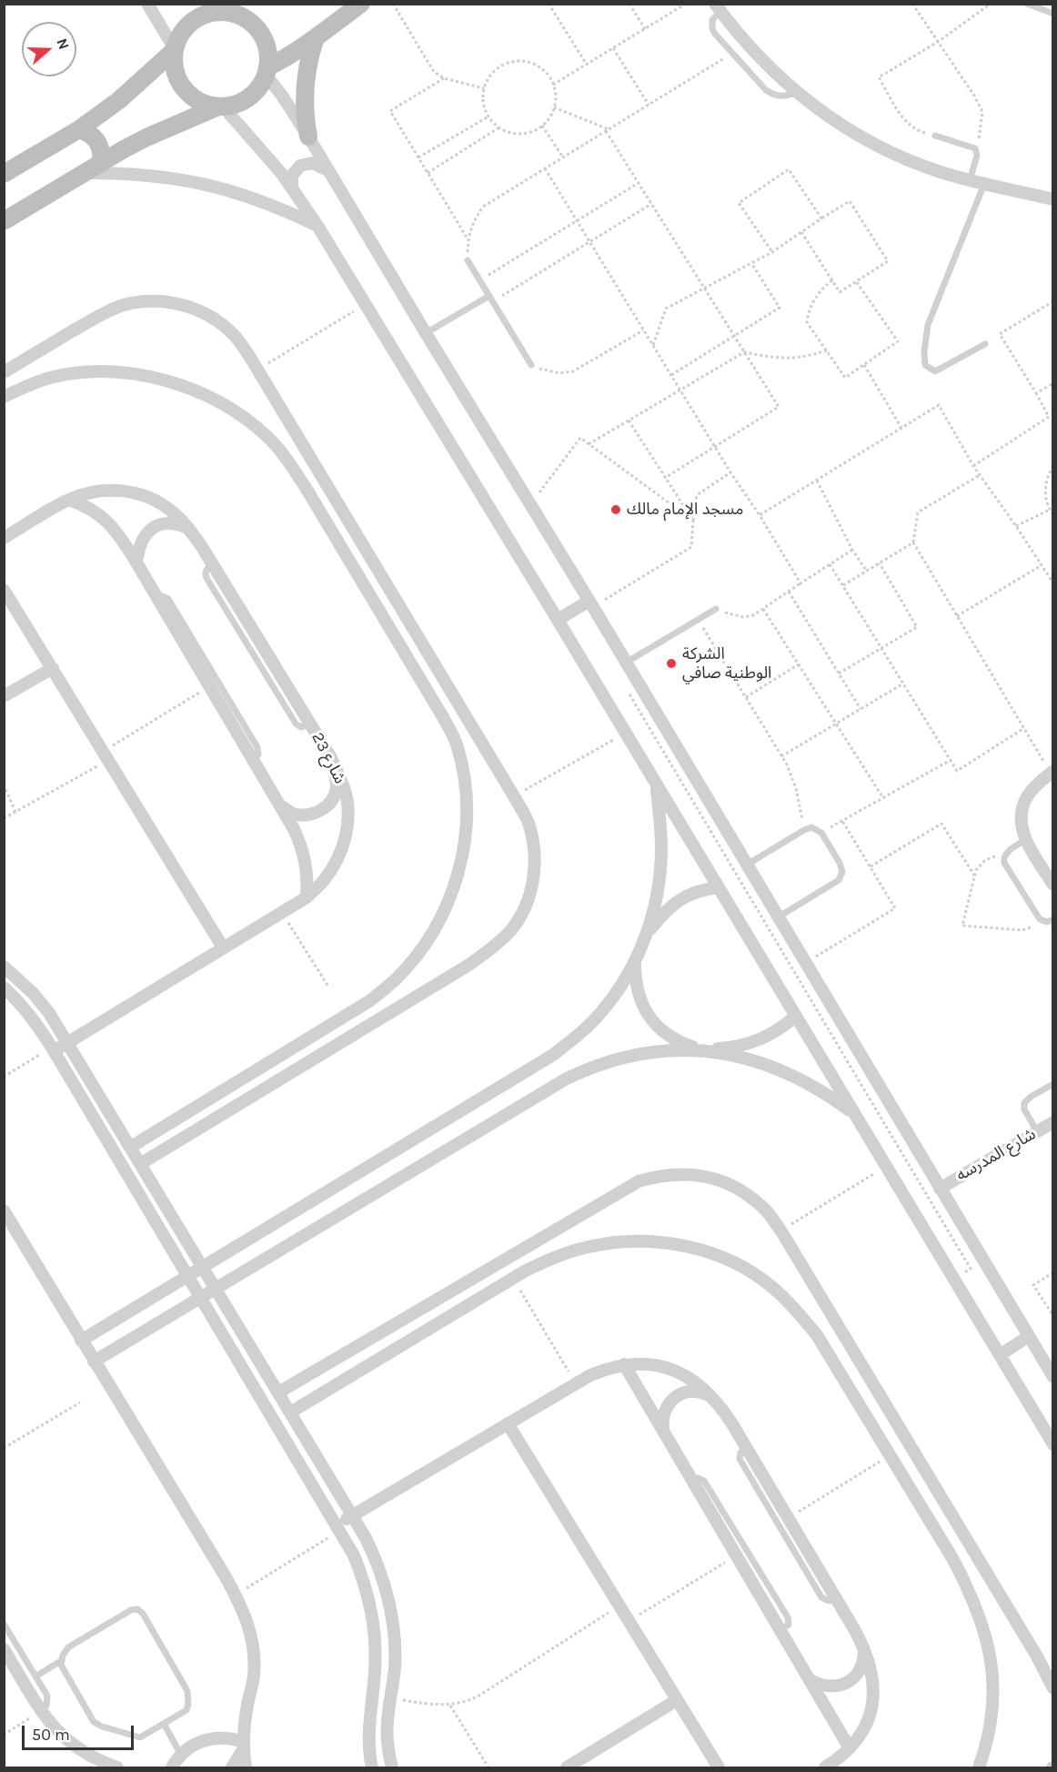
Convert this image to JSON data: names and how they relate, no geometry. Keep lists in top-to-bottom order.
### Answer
{
  "streets": {
    "street": ["شارع 23", "شارع المدرسه"]
  },
  "places": ["مسجد الإمام مالك", "الشركة الوطنية صافي"],
  "scale_bar": "50 m",
  "north": "right"
}
